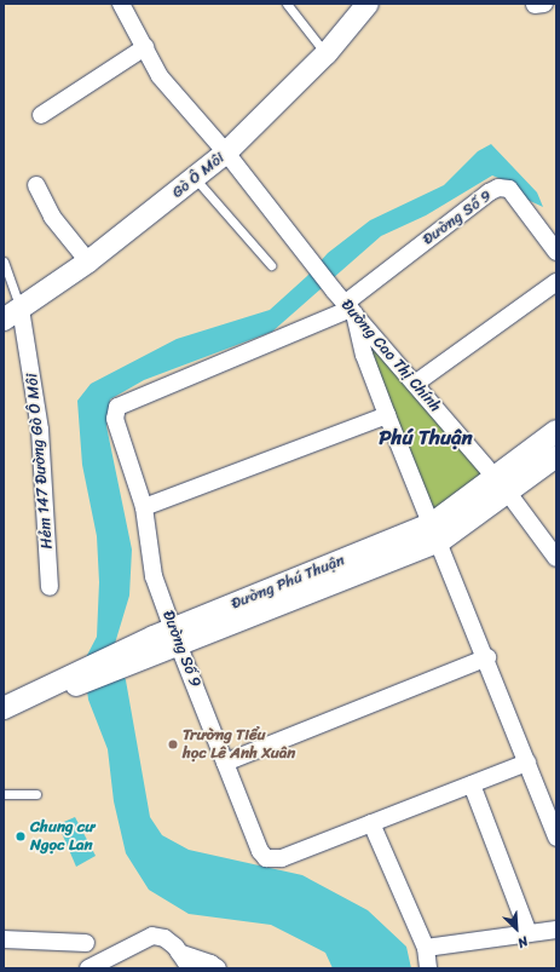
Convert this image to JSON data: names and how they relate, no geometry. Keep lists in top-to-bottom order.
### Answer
{
  "streets": {
    "street": [
      "Gò Ô Môi",
      "Đường Số 9",
      "Đường Cao Thị Chính",
      "Hẻm 147 Đường Gò Ô Môi",
      "Đường Phú Thuận"
    ]
  },
  "crossings": [
    ["Gò Ô Môi", "Đường Cao Thị Chính"],
    ["Gò Ô Môi", "Hẻm 147 Đường Gò Ô Môi"],
    ["Đường Số 9", "Đường Cao Thị Chính"],
    ["Đường Số 9", "Đường Phú Thuận"],
    ["Đường Cao Thị Chính", "Đường Phú Thuận"]
  ],
  "districts": ["Phú Thuận"],
  "places": ["Trường Tiểu học Lê Anh Xuân", "Chung cư Ngọc Lan"],
  "north": "bottom right"
}
